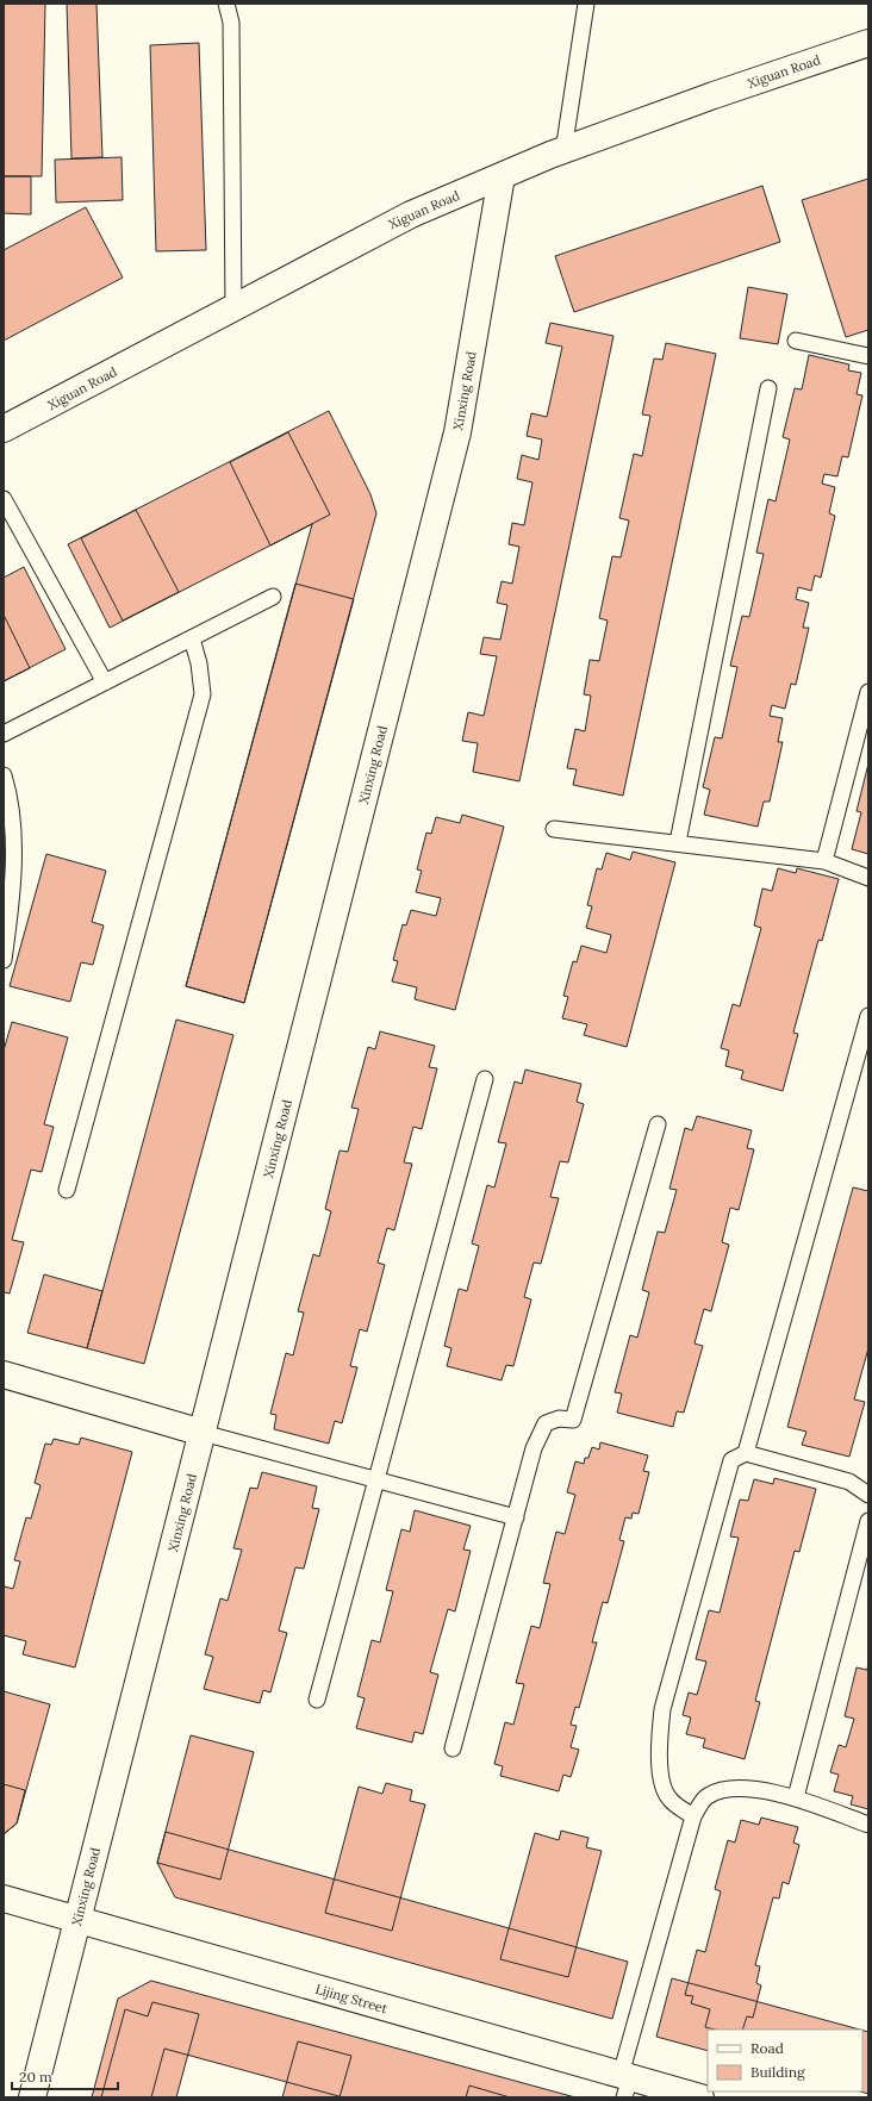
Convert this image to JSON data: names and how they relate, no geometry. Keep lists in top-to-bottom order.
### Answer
{
  "streets": {
    "street": ["Xiguan Road", "Xinxing Road", "Lijing Street"]
  },
  "crossings": [
    ["Xiguan Road", "Xinxing Road"],
    ["Xinxing Road", "Lijing Street"]
  ],
  "legend": ["Road", "Building"],
  "scale_bar": "20 m"
}
